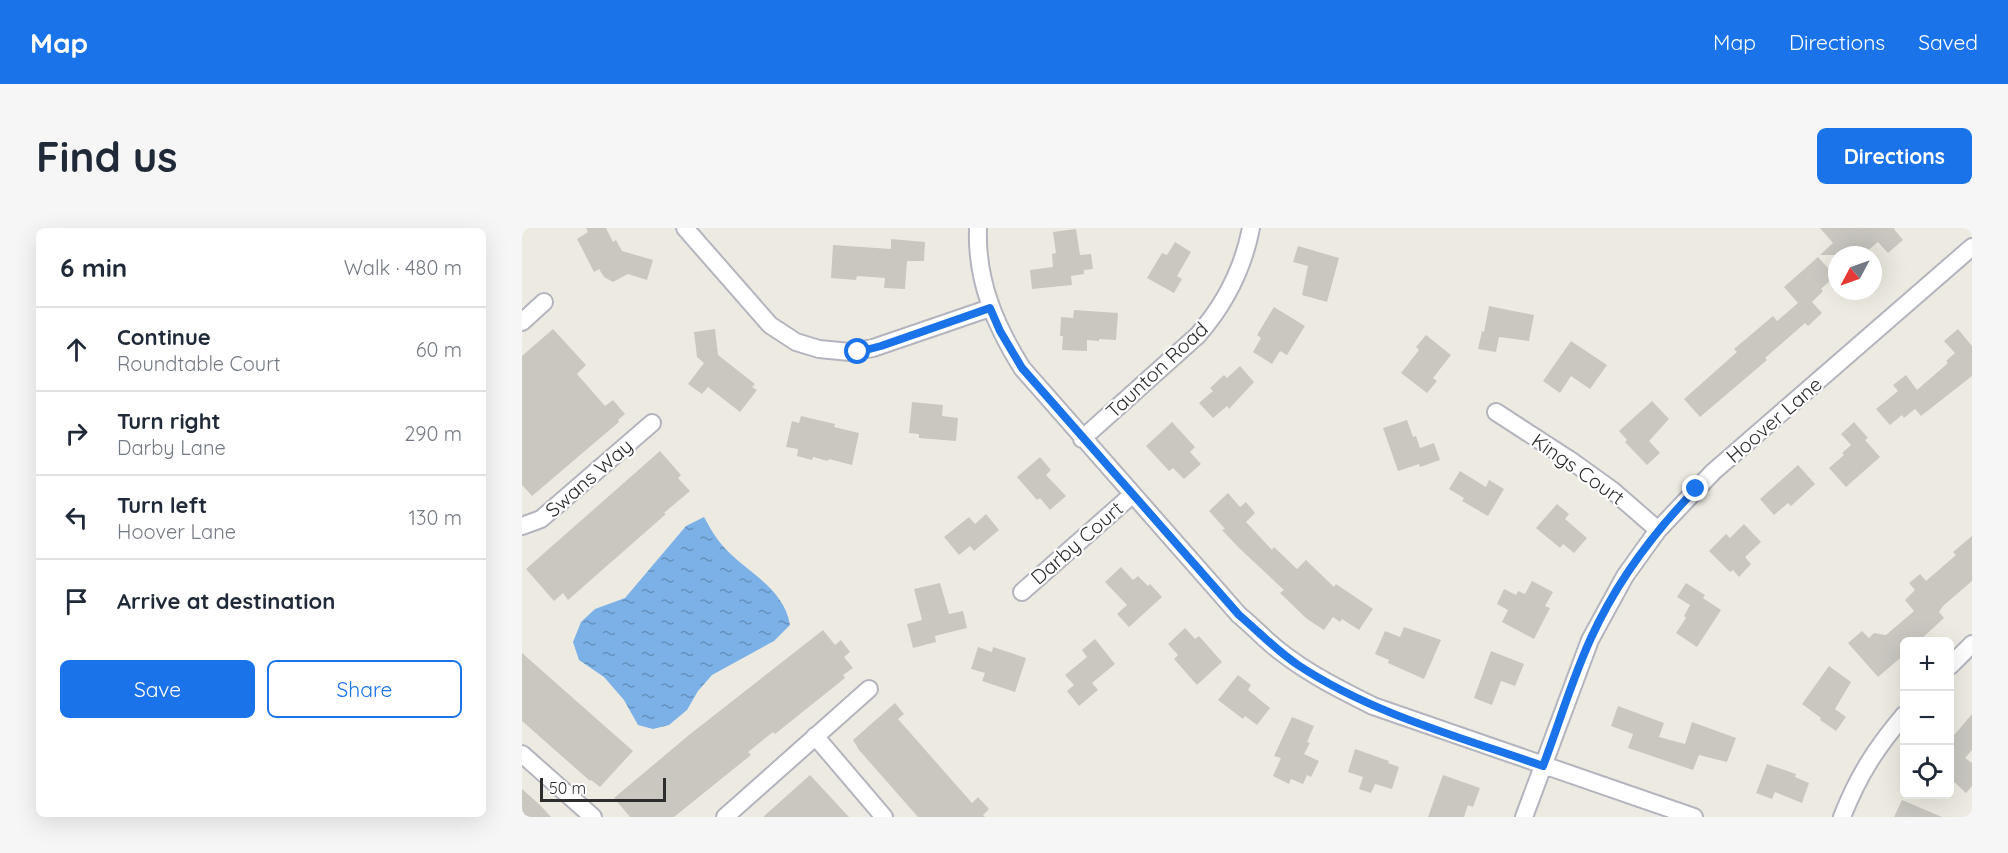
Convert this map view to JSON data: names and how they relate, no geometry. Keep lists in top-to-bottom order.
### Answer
{
  "streets": {
    "street": [
      "Taunton Road",
      "Hoover Lane",
      "Kings Court",
      "Swans Way",
      "Darby Court"
    ]
  },
  "crossings": [
    ["Hoover Lane", "Kings Court"]
  ],
  "scale_bar": "50 m",
  "north": "bottom left",
  "page": {
    "header": "Map",
    "nav": ["Map", "Directions", "Saved"],
    "buttons": [
      "Directions",
      ["Save", "Share"]
    ],
    "title": "Find us",
    "heading": ["6 min", "Walk · 480 m"],
    "list": [
      ["Continue", "Roundtable Court", "60 m"],
      ["Turn right", "Darby Lane", "290 m"],
      ["Turn left", "Hoover Lane", "130 m"],
      "Arrive at destination"
    ],
    "map_buttons": ["+", "−"],
    "scale": "50 m"
  }
}
